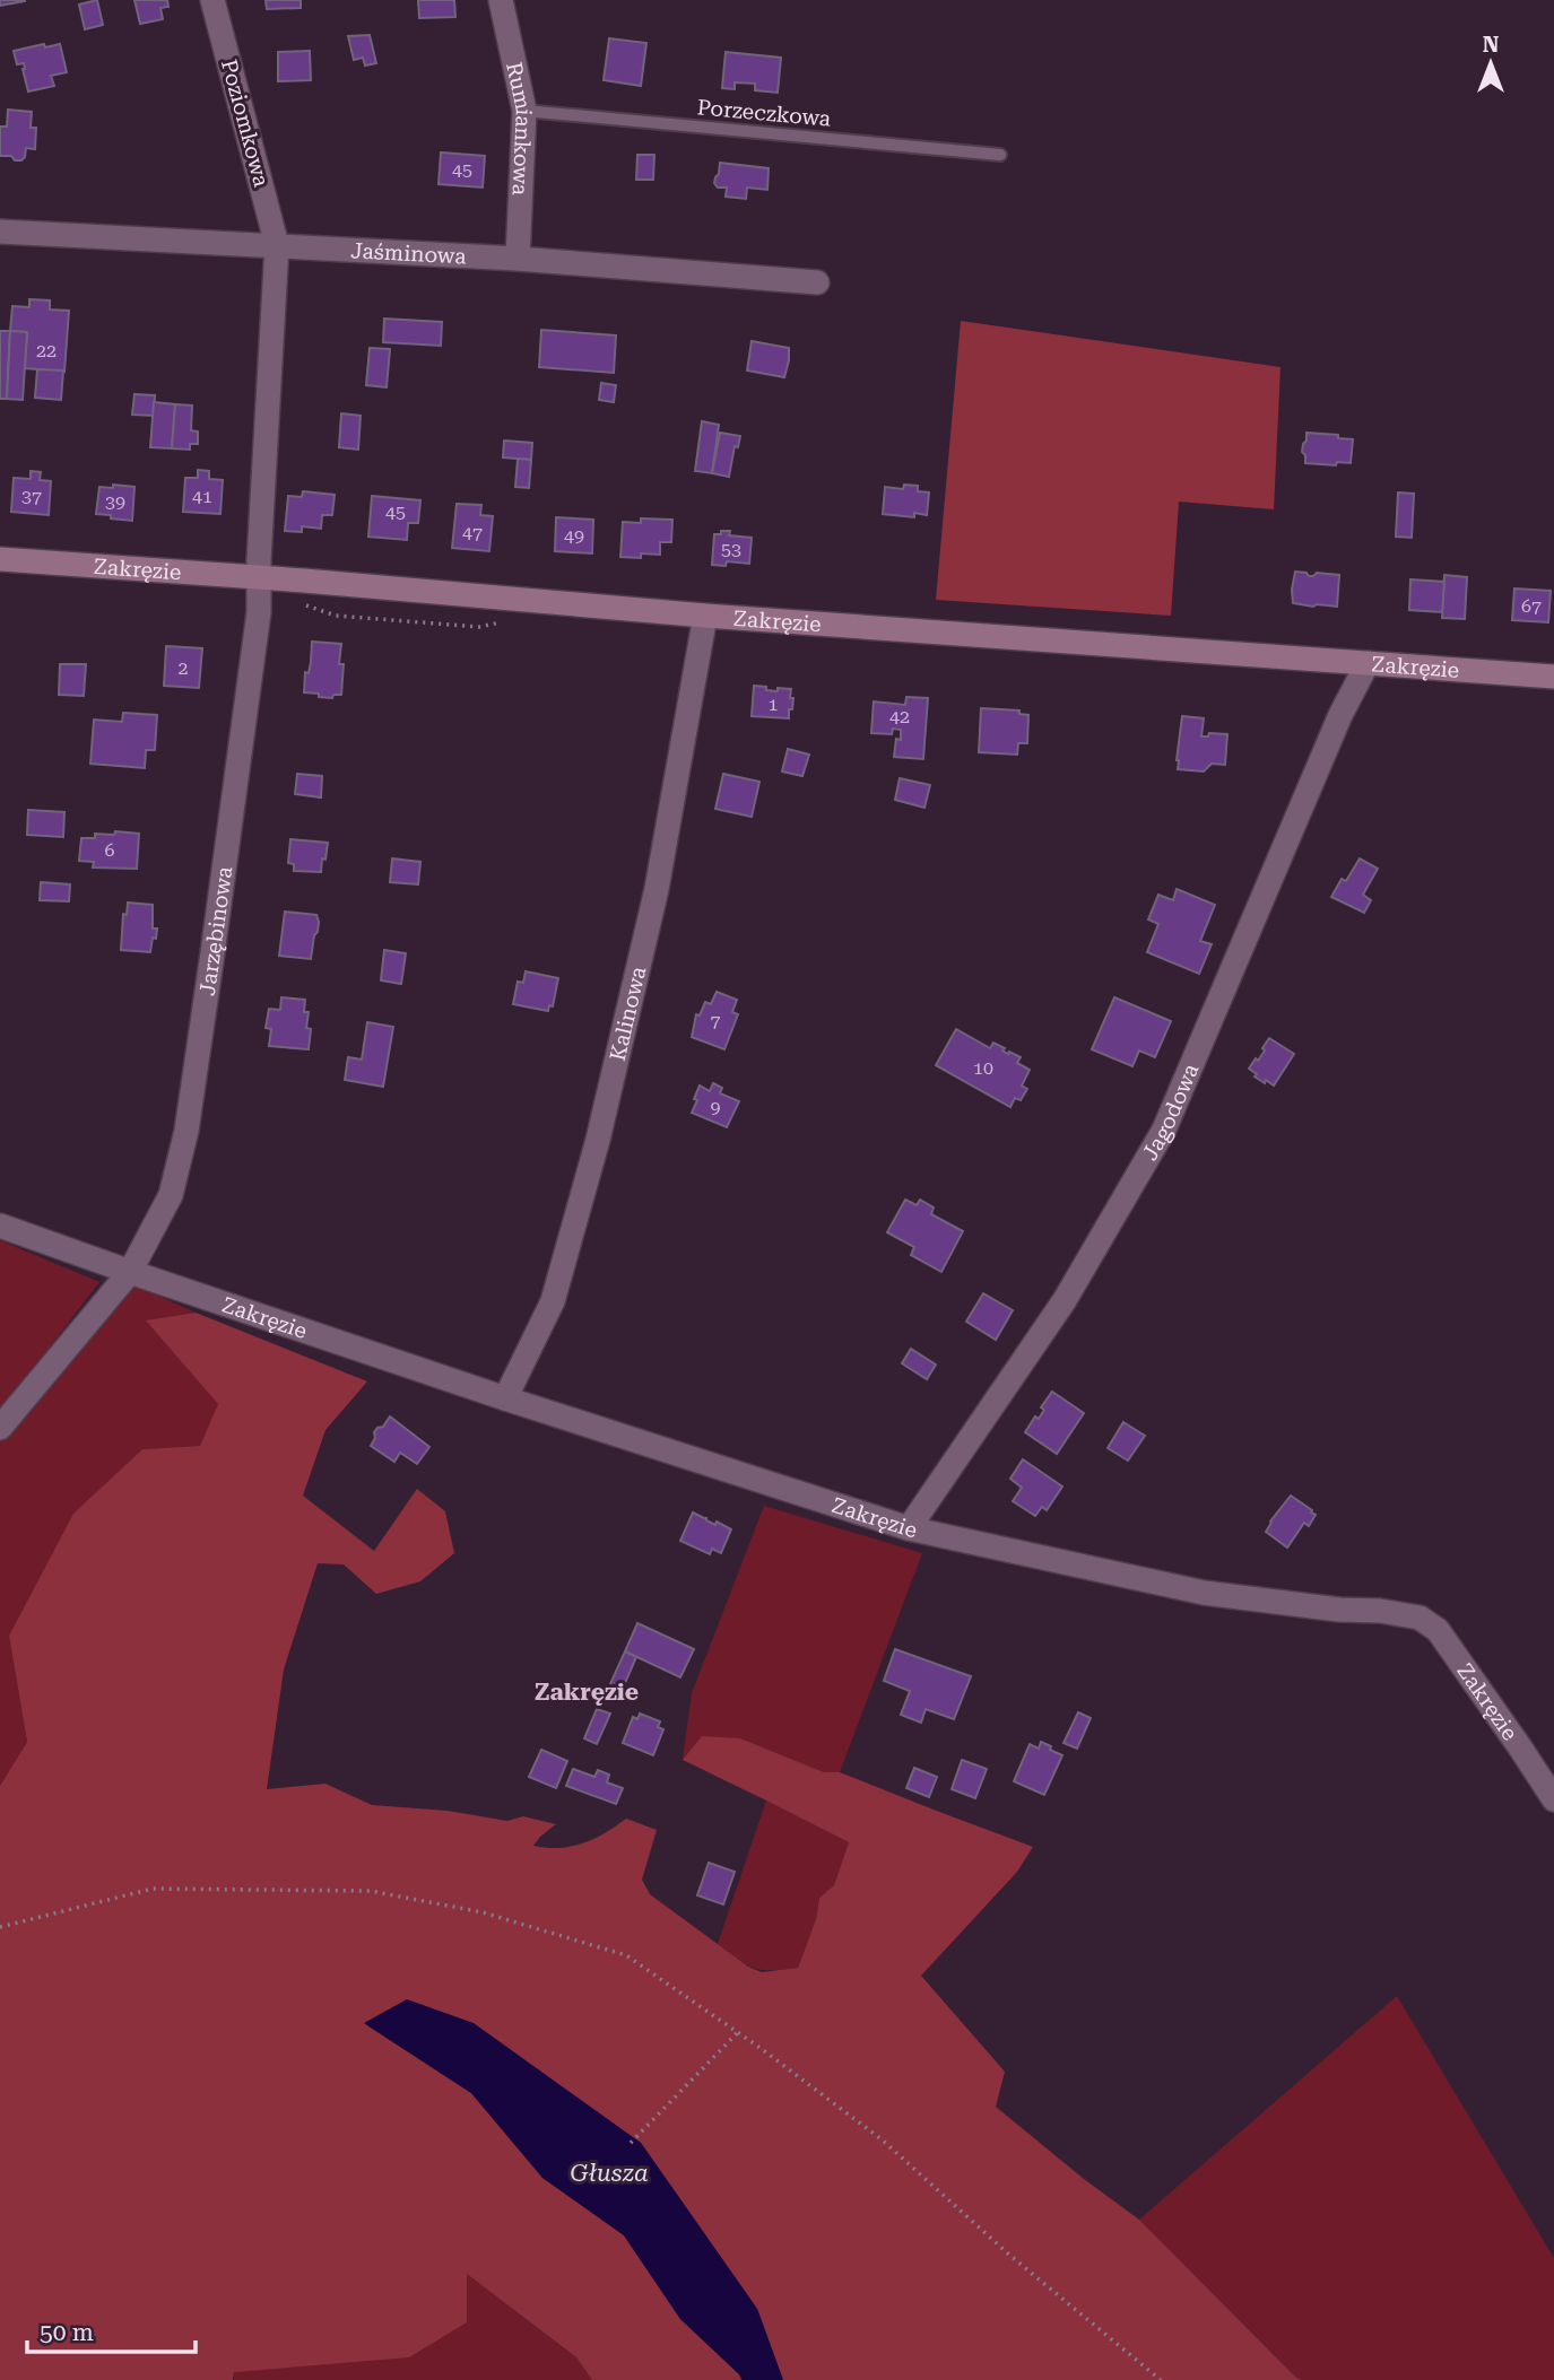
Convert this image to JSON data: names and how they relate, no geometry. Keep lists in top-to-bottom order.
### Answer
{
  "streets": {
    "street": [
      "Poziomkowa",
      "Rumiankowa",
      "Jaśminowa",
      "Zakręzie",
      "Jarzębinowa",
      "Kalinowa",
      "Jagodowa"
    ],
    "lane": ["Porzeczkowa"]
  },
  "crossings": [
    ["Porzeczkowa", "Rumiankowa"],
    ["Poziomkowa", "Jaśminowa"],
    ["Poziomkowa", "Zakręzie"],
    ["Poziomkowa", "Jarzębinowa"],
    ["Rumiankowa", "Jaśminowa"],
    ["Zakręzie", "Jarzębinowa"],
    ["Zakręzie", "Kalinowa"],
    ["Zakręzie", "Jagodowa"]
  ],
  "districts": ["Zakręzie"],
  "water": ["Głusza"],
  "house_numbers": [
    "45",
    "22",
    "37",
    "41",
    "39",
    "45",
    "47",
    "49",
    "53",
    "67",
    "2",
    "1",
    "42",
    "6",
    "7",
    "10",
    "9"
  ],
  "scale_bar": "50 m",
  "north": "top"
}
